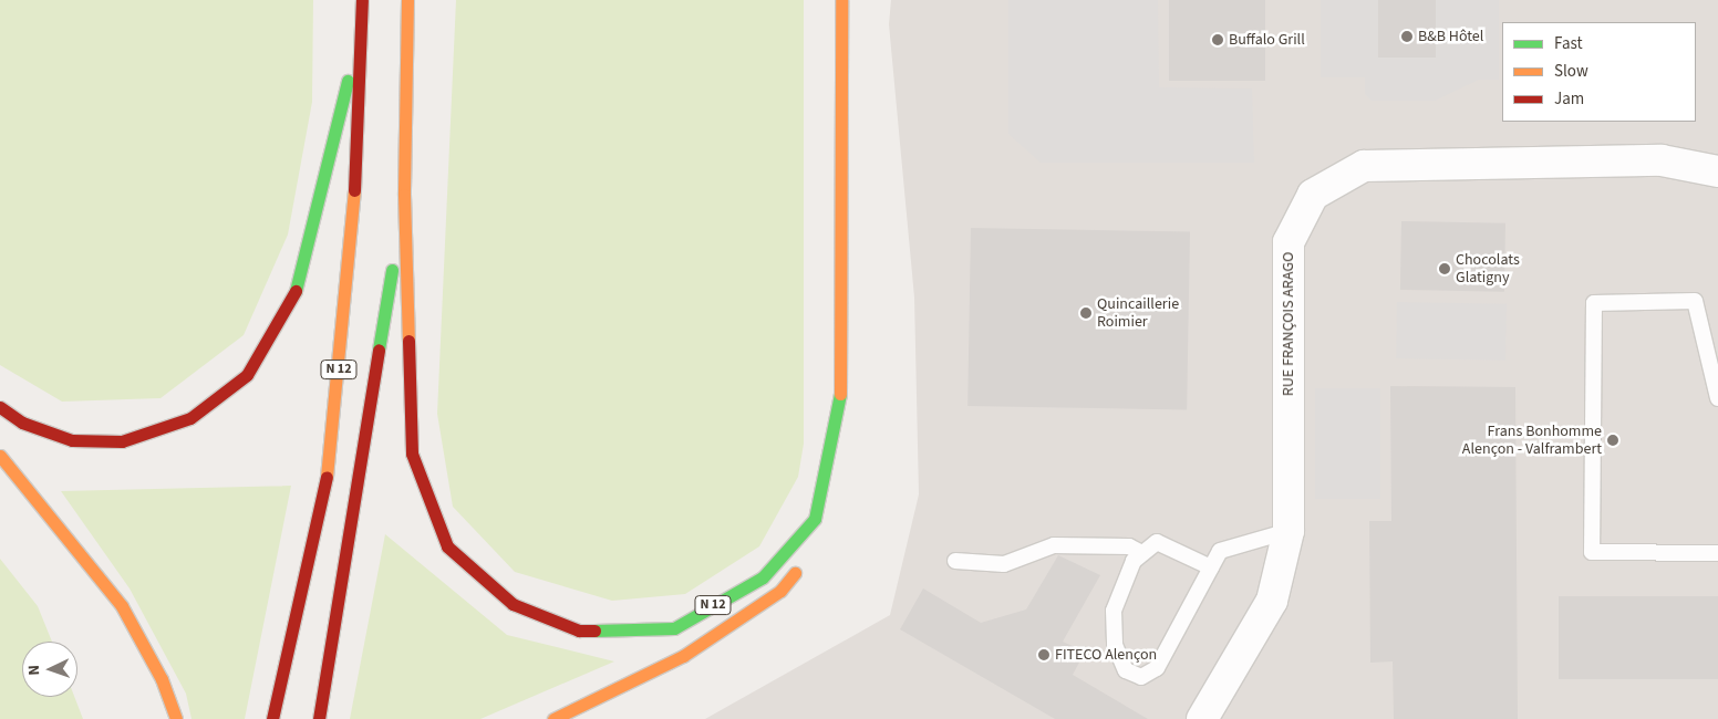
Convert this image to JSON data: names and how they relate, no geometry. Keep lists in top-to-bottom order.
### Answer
{
  "streets": {
    "highway": ["N 12"],
    "street": ["RUE FRANÇOIS ARAGO"]
  },
  "places": [
    "B&B Hôtel",
    "Buffalo Grill",
    "Chocolats Glatigny",
    "Quincaillerie Roimier",
    "Frans Bonhomme Alençon - Valframbert",
    "FITECO Alençon"
  ],
  "legend": ["Fast", "Slow", "Jam"],
  "north": "left"
}
